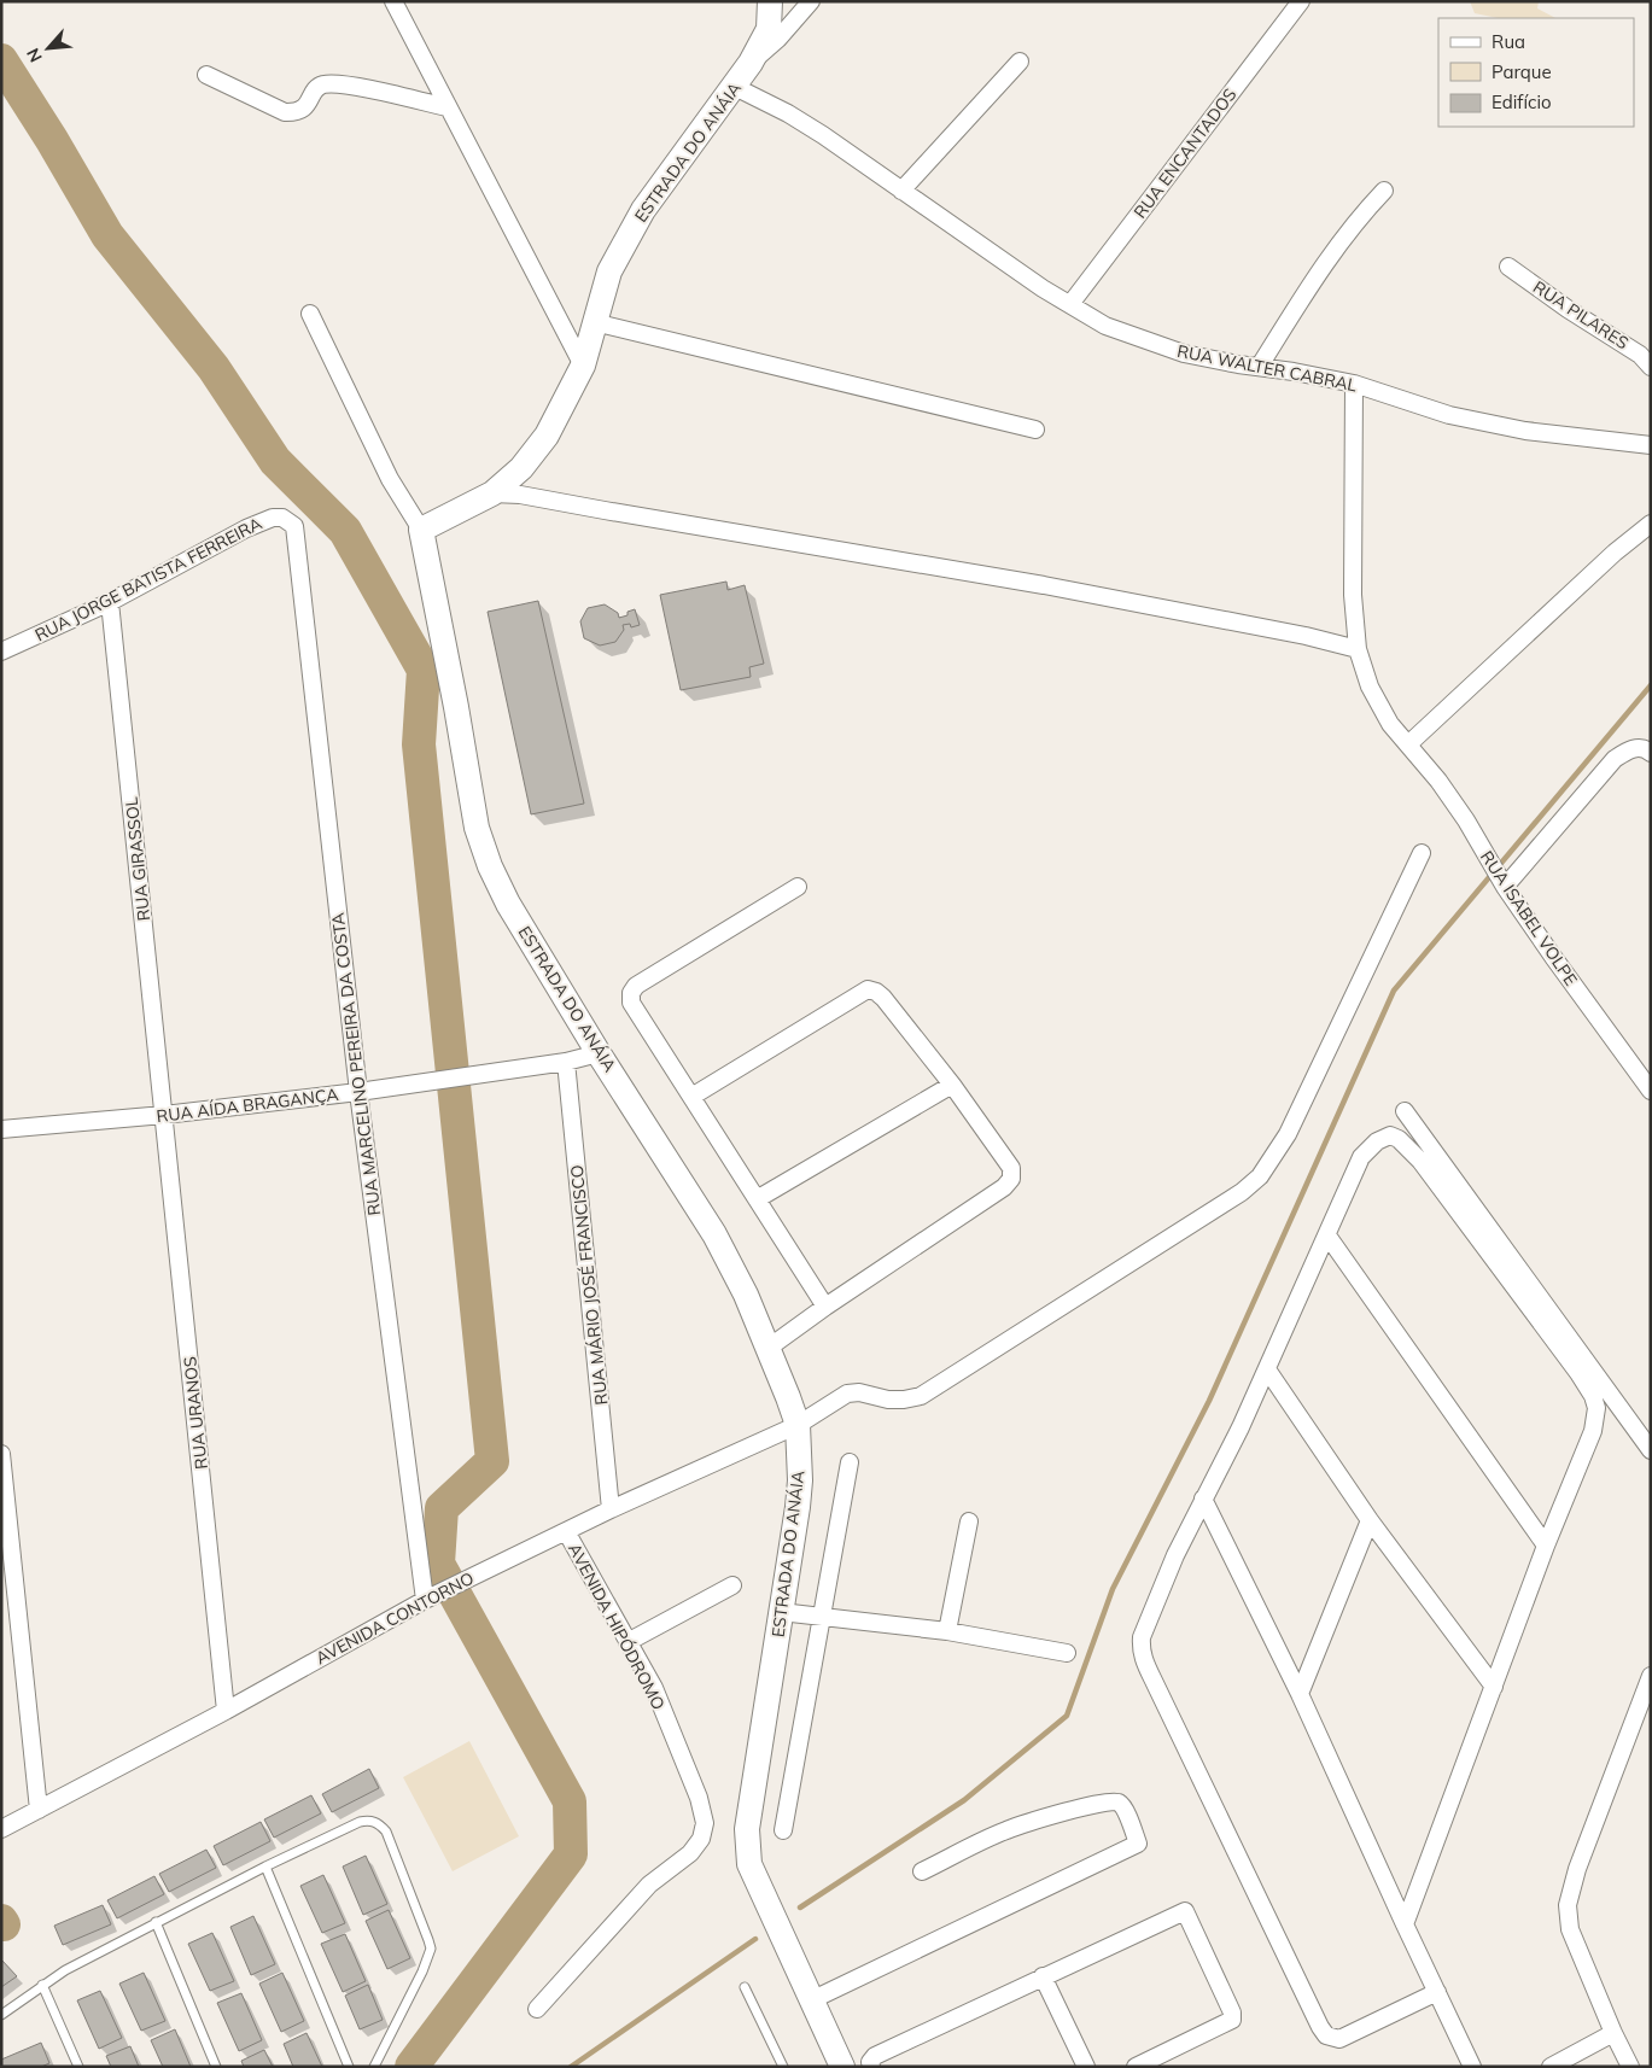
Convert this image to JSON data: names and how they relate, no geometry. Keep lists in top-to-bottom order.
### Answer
{
  "streets": {
    "street": [
      "ESTRADA DO ANÁIA",
      "RUA ENCANTADOS",
      "RUA PILARES",
      "RUA WALTER CABRAL",
      "RUA JORGE BATISTA FERREIRA",
      "RUA GIRASSOL",
      "RUA ISABEL VOLPE",
      "RUA MARCELINO PEREIRA DA COSTA",
      "RUA AÍDA BRAGANÇA",
      "RUA MÁRIO JOSÉ FRANCISCO",
      "RUA URANOS",
      "AVENIDA CONTORNO",
      "AVENIDA HIPÓDROMO"
    ]
  },
  "crossings": [
    ["ESTRADA DO ANÁIA", "RUA WALTER CABRAL"],
    ["ESTRADA DO ANÁIA", "RUA AÍDA BRAGANÇA"],
    ["ESTRADA DO ANÁIA", "AVENIDA CONTORNO"],
    ["RUA ENCANTADOS", "RUA WALTER CABRAL"],
    ["RUA WALTER CABRAL", "RUA ISABEL VOLPE"],
    ["RUA JORGE BATISTA FERREIRA", "RUA GIRASSOL"],
    ["RUA JORGE BATISTA FERREIRA", "RUA MARCELINO PEREIRA DA COSTA"],
    ["RUA GIRASSOL", "RUA AÍDA BRAGANÇA"],
    ["RUA GIRASSOL", "RUA URANOS"],
    ["RUA MARCELINO PEREIRA DA COSTA", "RUA AÍDA BRAGANÇA"],
    ["RUA MARCELINO PEREIRA DA COSTA", "AVENIDA CONTORNO"],
    ["RUA AÍDA BRAGANÇA", "RUA MÁRIO JOSÉ FRANCISCO"],
    ["RUA AÍDA BRAGANÇA", "RUA URANOS"],
    ["RUA MÁRIO JOSÉ FRANCISCO", "AVENIDA CONTORNO"],
    ["RUA URANOS", "AVENIDA CONTORNO"],
    ["AVENIDA CONTORNO", "AVENIDA HIPÓDROMO"]
  ],
  "legend": ["Rua", "Parque", "Edifício"],
  "north": "bottom left"
}
